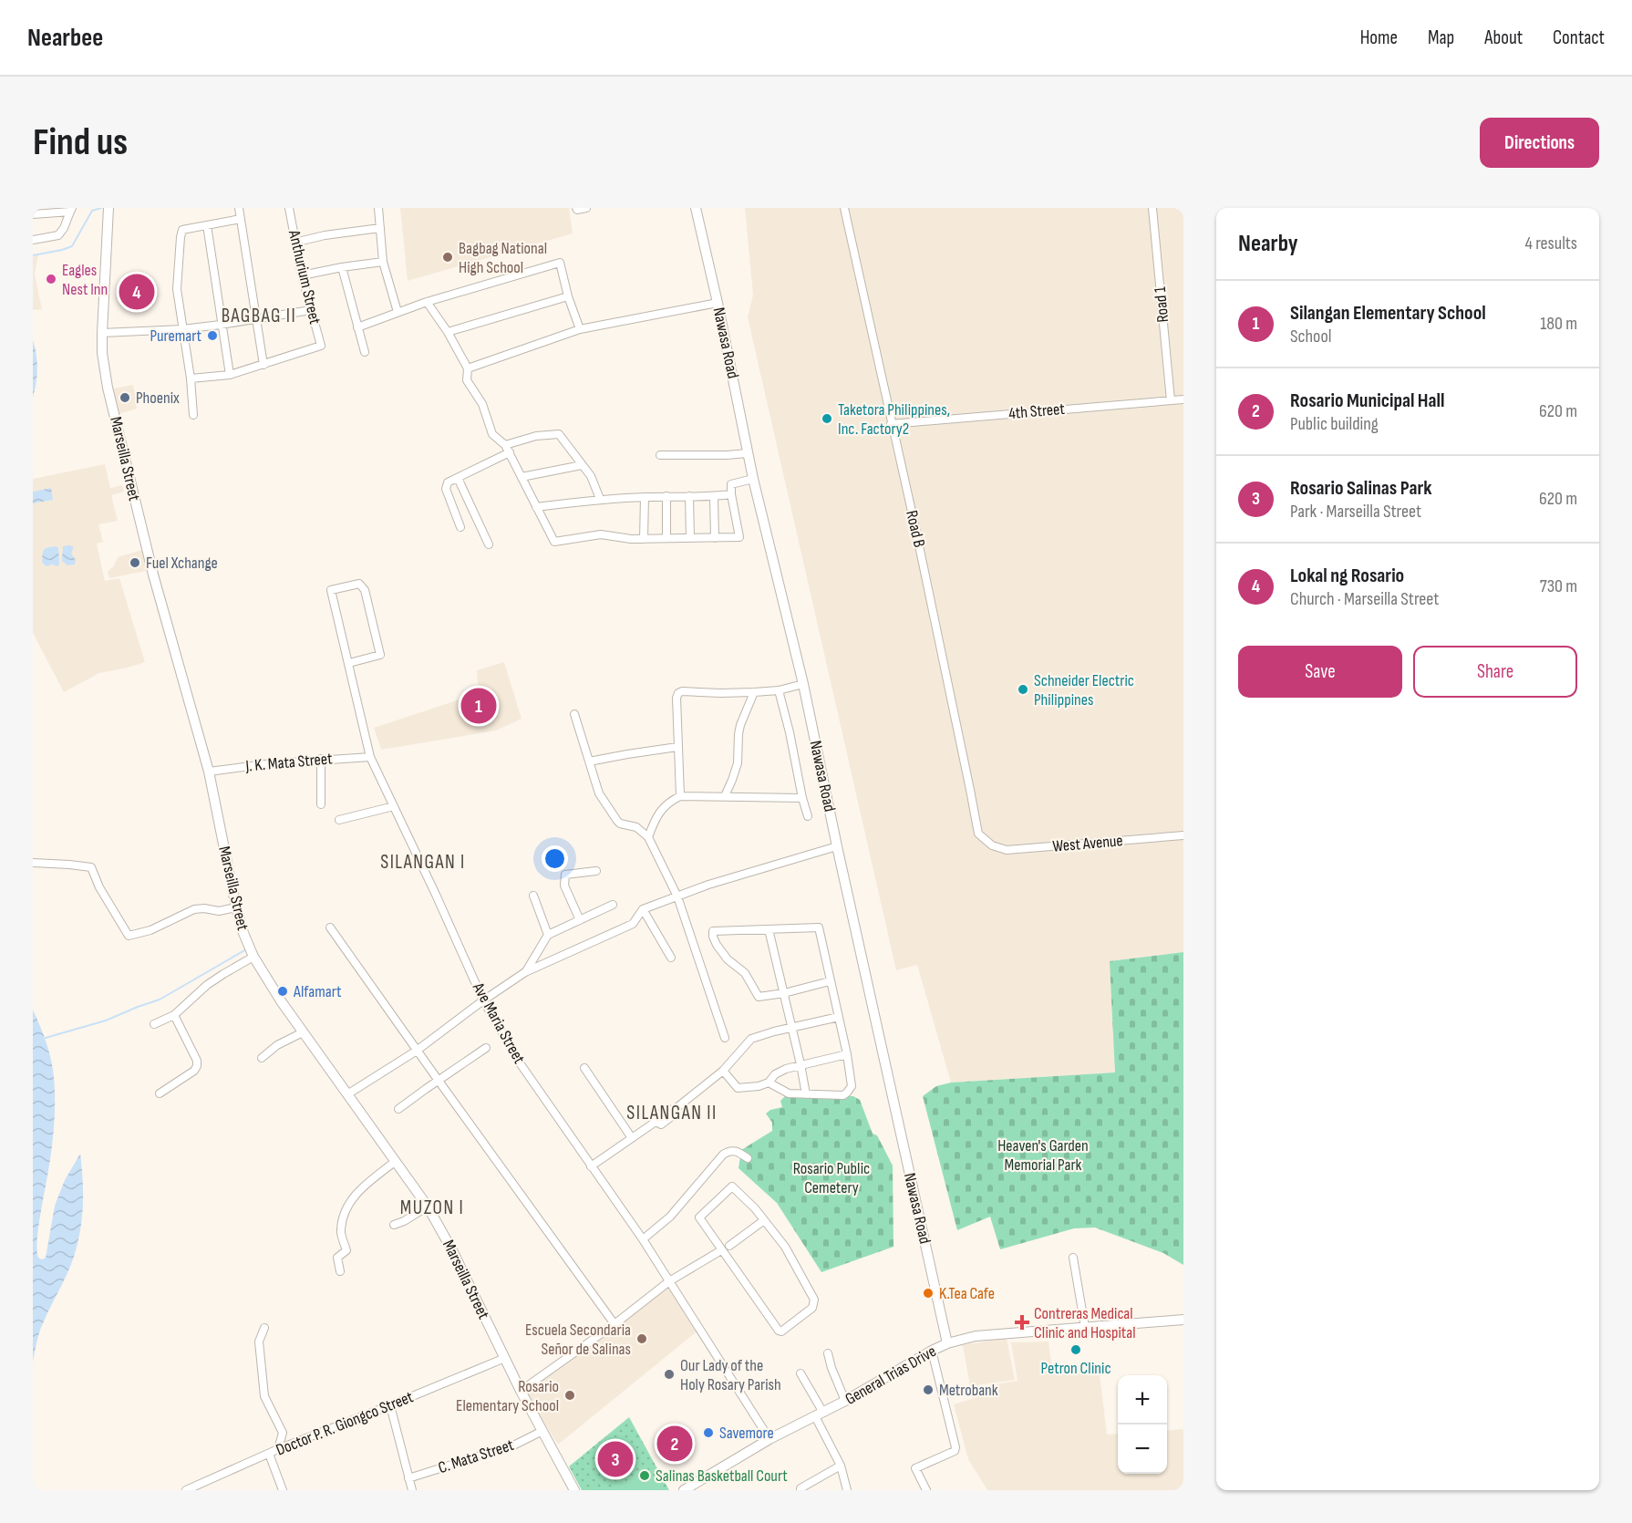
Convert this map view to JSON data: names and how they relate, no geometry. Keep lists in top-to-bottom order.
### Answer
{
  "streets": {
    "main road": ["Nawasa Road", "Marseilla Street", "General Trias Drive"],
    "street": [
      "Anthurium Street",
      "Road 1",
      "4th Street",
      "Road B",
      "J. K. Mata Street",
      "West Avenue",
      "Ave Maria Street",
      "Doctor P. R. Giongco Street",
      "C. Mata Street"
    ]
  },
  "crossings": [
    ["Road 1", "4th Street"],
    ["Nawasa Road", "General Trias Drive"],
    ["4th Street", "Road B"],
    ["Marseilla Street", "J. K. Mata Street"],
    ["Marseilla Street", "Doctor P. R. Giongco Street"],
    ["Marseilla Street", "C. Mata Street"],
    ["Road B", "West Avenue"],
    ["J. K. Mata Street", "Ave Maria Street"],
    ["Ave Maria Street", "General Trias Drive"]
  ],
  "districts": [
    "BAGBAG II",
    "SILANGAN I",
    "SILANGAN II",
    "MUZON I"
  ],
  "parks": ["Heaven's Garden Memorial Park", "Rosario Public Cemetery"],
  "places": {
    "other": [
      "Bagbag National High School",
      "Eagles Nest Inn",
      "Puremart",
      "Phoenix",
      "Taketora Philippines, Inc. Factory2",
      "Fuel Xchange",
      "Schneider Electric Philippines",
      "Alfamart",
      "K.Tea Cafe",
      "Escuela Secondaria Señor de Salinas",
      "Petron Clinic",
      "Our Lady of the Holy Rosary Parish",
      "Metrobank",
      "Rosario Elementary School",
      "Savemore",
      "Salinas Basketball Court"
    ],
    "health": ["Contreras Medical Clinic and Hospital"]
  },
  "page": {
    "header": "Nearbee",
    "nav": [
      "Home",
      "Map",
      "About",
      "Contact"
    ],
    "buttons": [
      "Directions",
      ["Save", "Share"]
    ],
    "title": "Find us",
    "heading": ["Nearby", "4 results"],
    "pins": [
      "4",
      "1",
      "2",
      "3"
    ],
    "list": [
      {
        "mark": "1",
        "name": "Silangan Elementary School",
        "note": "School",
        "value": "180 m"
      },
      {
        "mark": "2",
        "name": "Rosario Municipal Hall",
        "note": "Public building",
        "value": "620 m"
      },
      {
        "mark": "3",
        "name": "Rosario Salinas Park",
        "note": "Park · Marseilla Street",
        "value": "620 m"
      },
      {
        "mark": "4",
        "name": "Lokal ng Rosario",
        "note": "Church · Marseilla Street",
        "value": "730 m"
      }
    ],
    "map_buttons": ["+", "−"]
  }
}
